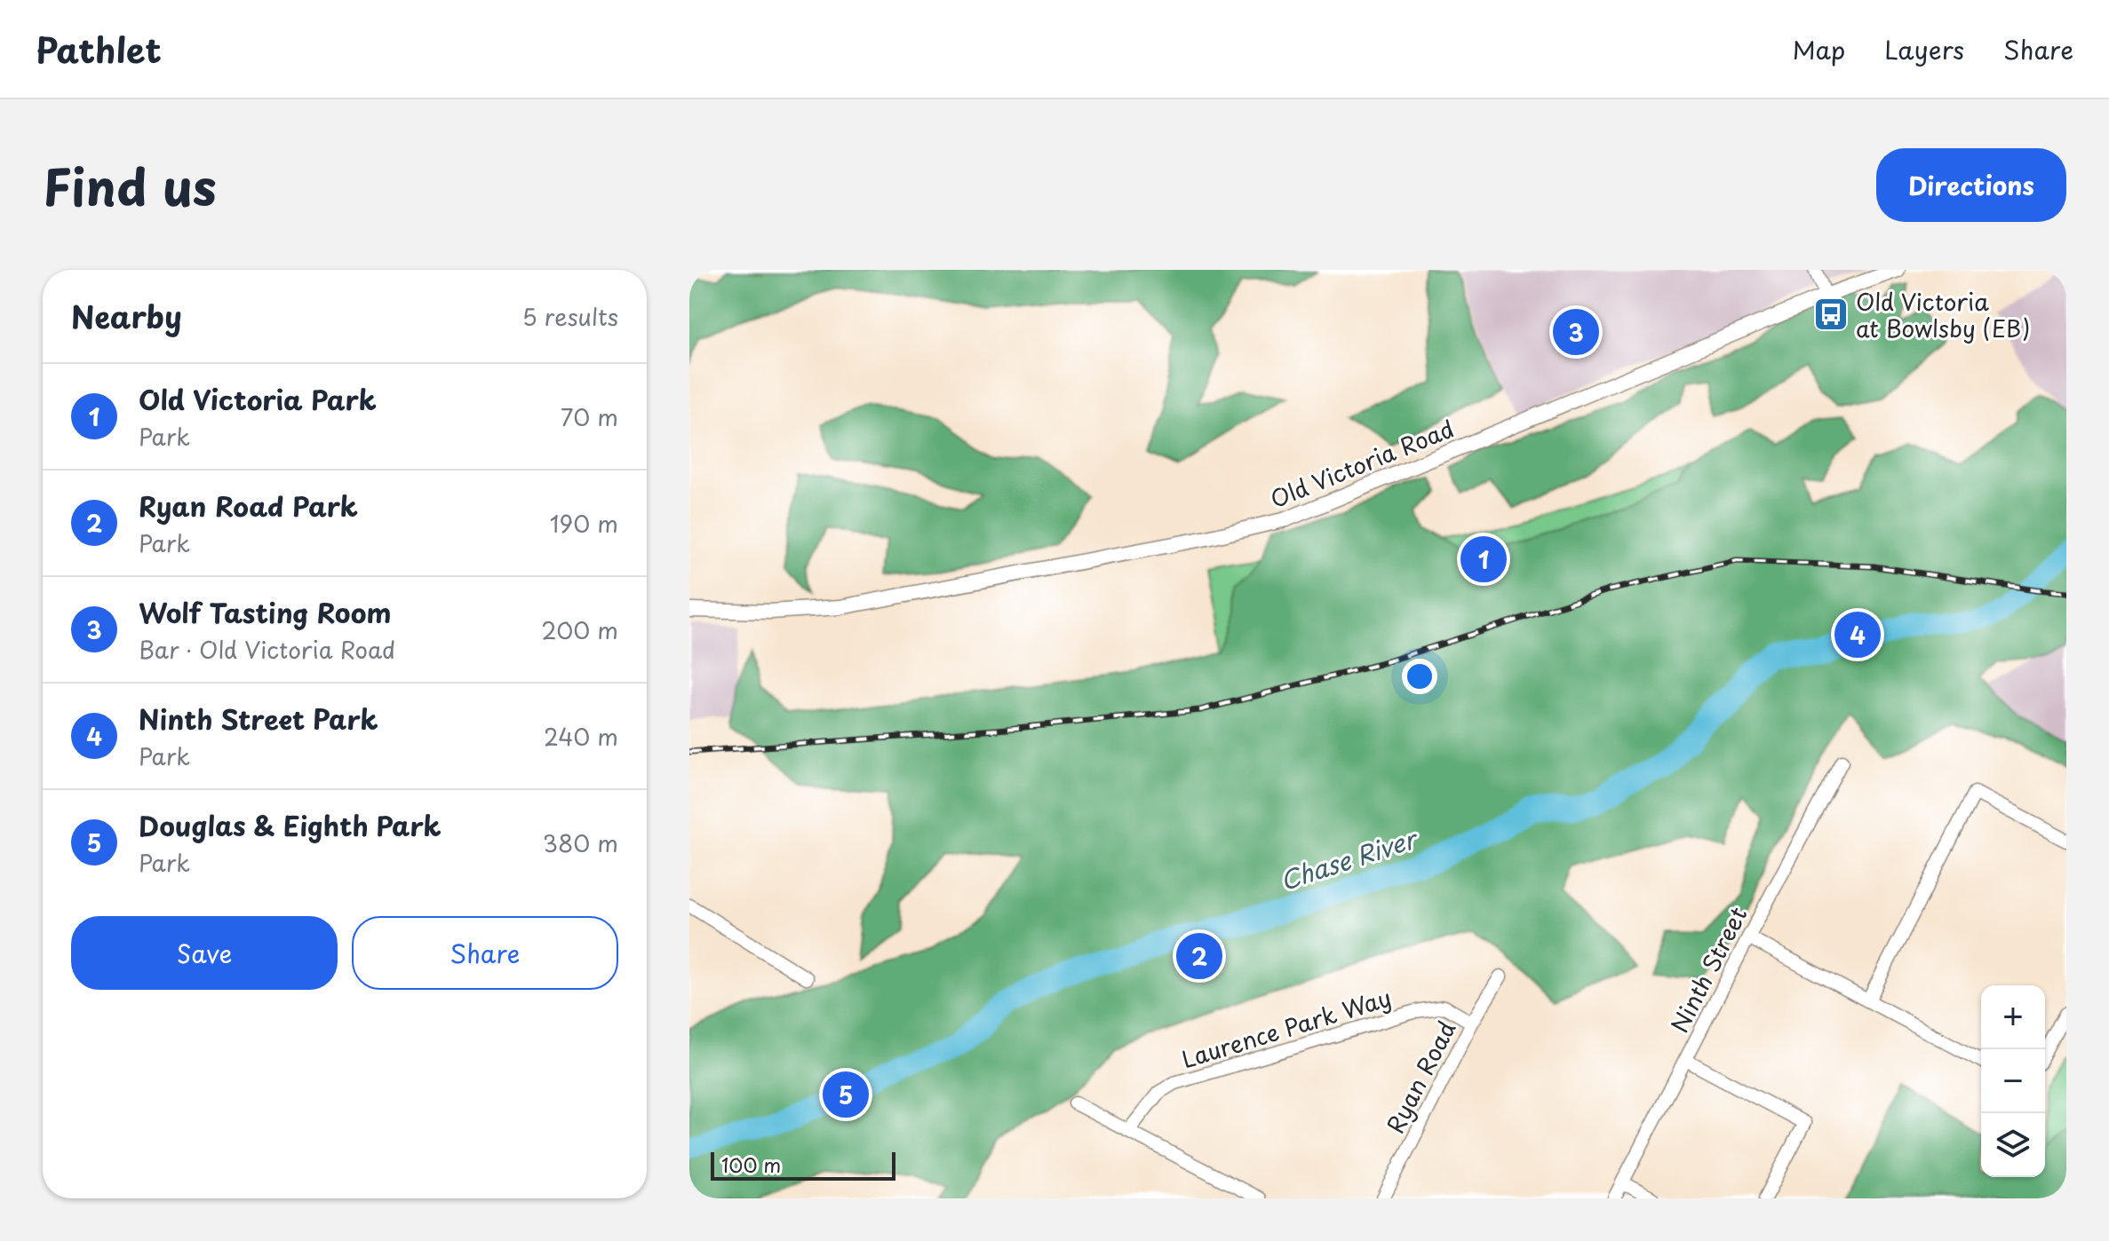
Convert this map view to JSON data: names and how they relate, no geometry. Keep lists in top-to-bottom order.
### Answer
{
  "streets": {
    "street": [
      "Old Victoria Road",
      "Ninth Street",
      "Laurence Park Way",
      "Ryan Road"
    ]
  },
  "crossings": [
    ["Laurence Park Way", "Ryan Road"]
  ],
  "water": ["Chase River"],
  "places": {
    "bus stop": ["Old Victoria at Bowlsby (EB)"]
  },
  "scale_bar": "100 m",
  "page": {
    "header": "Pathlet",
    "nav": ["Map", "Layers", "Share"],
    "title": "Find us",
    "buttons": [
      "Directions",
      ["Save", "Share"]
    ],
    "heading": ["Nearby", "5 results"],
    "pins": [
      "3",
      "1",
      "4",
      "2",
      "5"
    ],
    "list": [
      {
        "mark": "1",
        "name": "Old Victoria Park",
        "note": "Park",
        "value": "70 m"
      },
      {
        "mark": "2",
        "name": "Ryan Road Park",
        "note": "Park",
        "value": "190 m"
      },
      {
        "mark": "3",
        "name": "Wolf Tasting Room",
        "note": "Bar · Old Victoria Road",
        "value": "200 m"
      },
      {
        "mark": "4",
        "name": "Ninth Street Park",
        "note": "Park",
        "value": "240 m"
      },
      {
        "mark": "5",
        "name": "Douglas & Eighth Park",
        "note": "Park",
        "value": "380 m"
      }
    ],
    "map_buttons": ["+", "−"],
    "scale": "100 m"
  }
}
